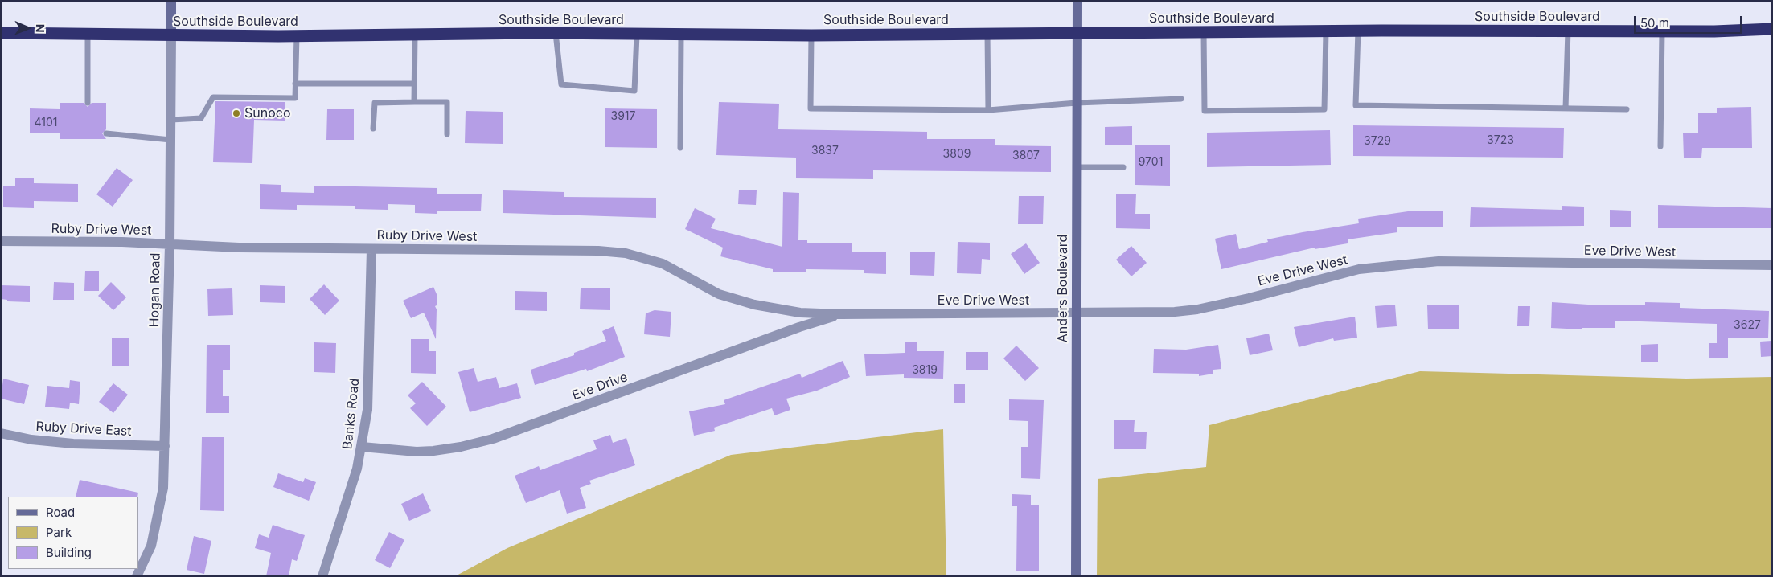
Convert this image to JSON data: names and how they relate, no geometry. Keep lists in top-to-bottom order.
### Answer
{
  "streets": {
    "highway": ["Southside Boulevard"],
    "street": [
      "Ruby Drive West",
      "Eve Drive West",
      "Anders Boulevard",
      "Hogan Road",
      "Eve Drive",
      "Banks Road",
      "Ruby Drive East"
    ]
  },
  "crossings": [
    ["Southside Boulevard", "Anders Boulevard"],
    ["Southside Boulevard", "Hogan Road"],
    ["Ruby Drive West", "Eve Drive West"],
    ["Ruby Drive West", "Hogan Road"],
    ["Ruby Drive West", "Eve Drive"],
    ["Ruby Drive West", "Banks Road"],
    ["Eve Drive West", "Anders Boulevard"],
    ["Eve Drive West", "Eve Drive"],
    ["Hogan Road", "Ruby Drive East"],
    ["Eve Drive", "Banks Road"]
  ],
  "places": ["Sunoco"],
  "house_numbers": [
    "3917",
    "4101",
    "3723",
    "3729",
    "3837",
    "3809",
    "3807",
    "9701",
    "3627",
    "3819"
  ],
  "legend": ["Road", "Park", "Building"],
  "scale_bar": "50 m",
  "north": "right"
}
